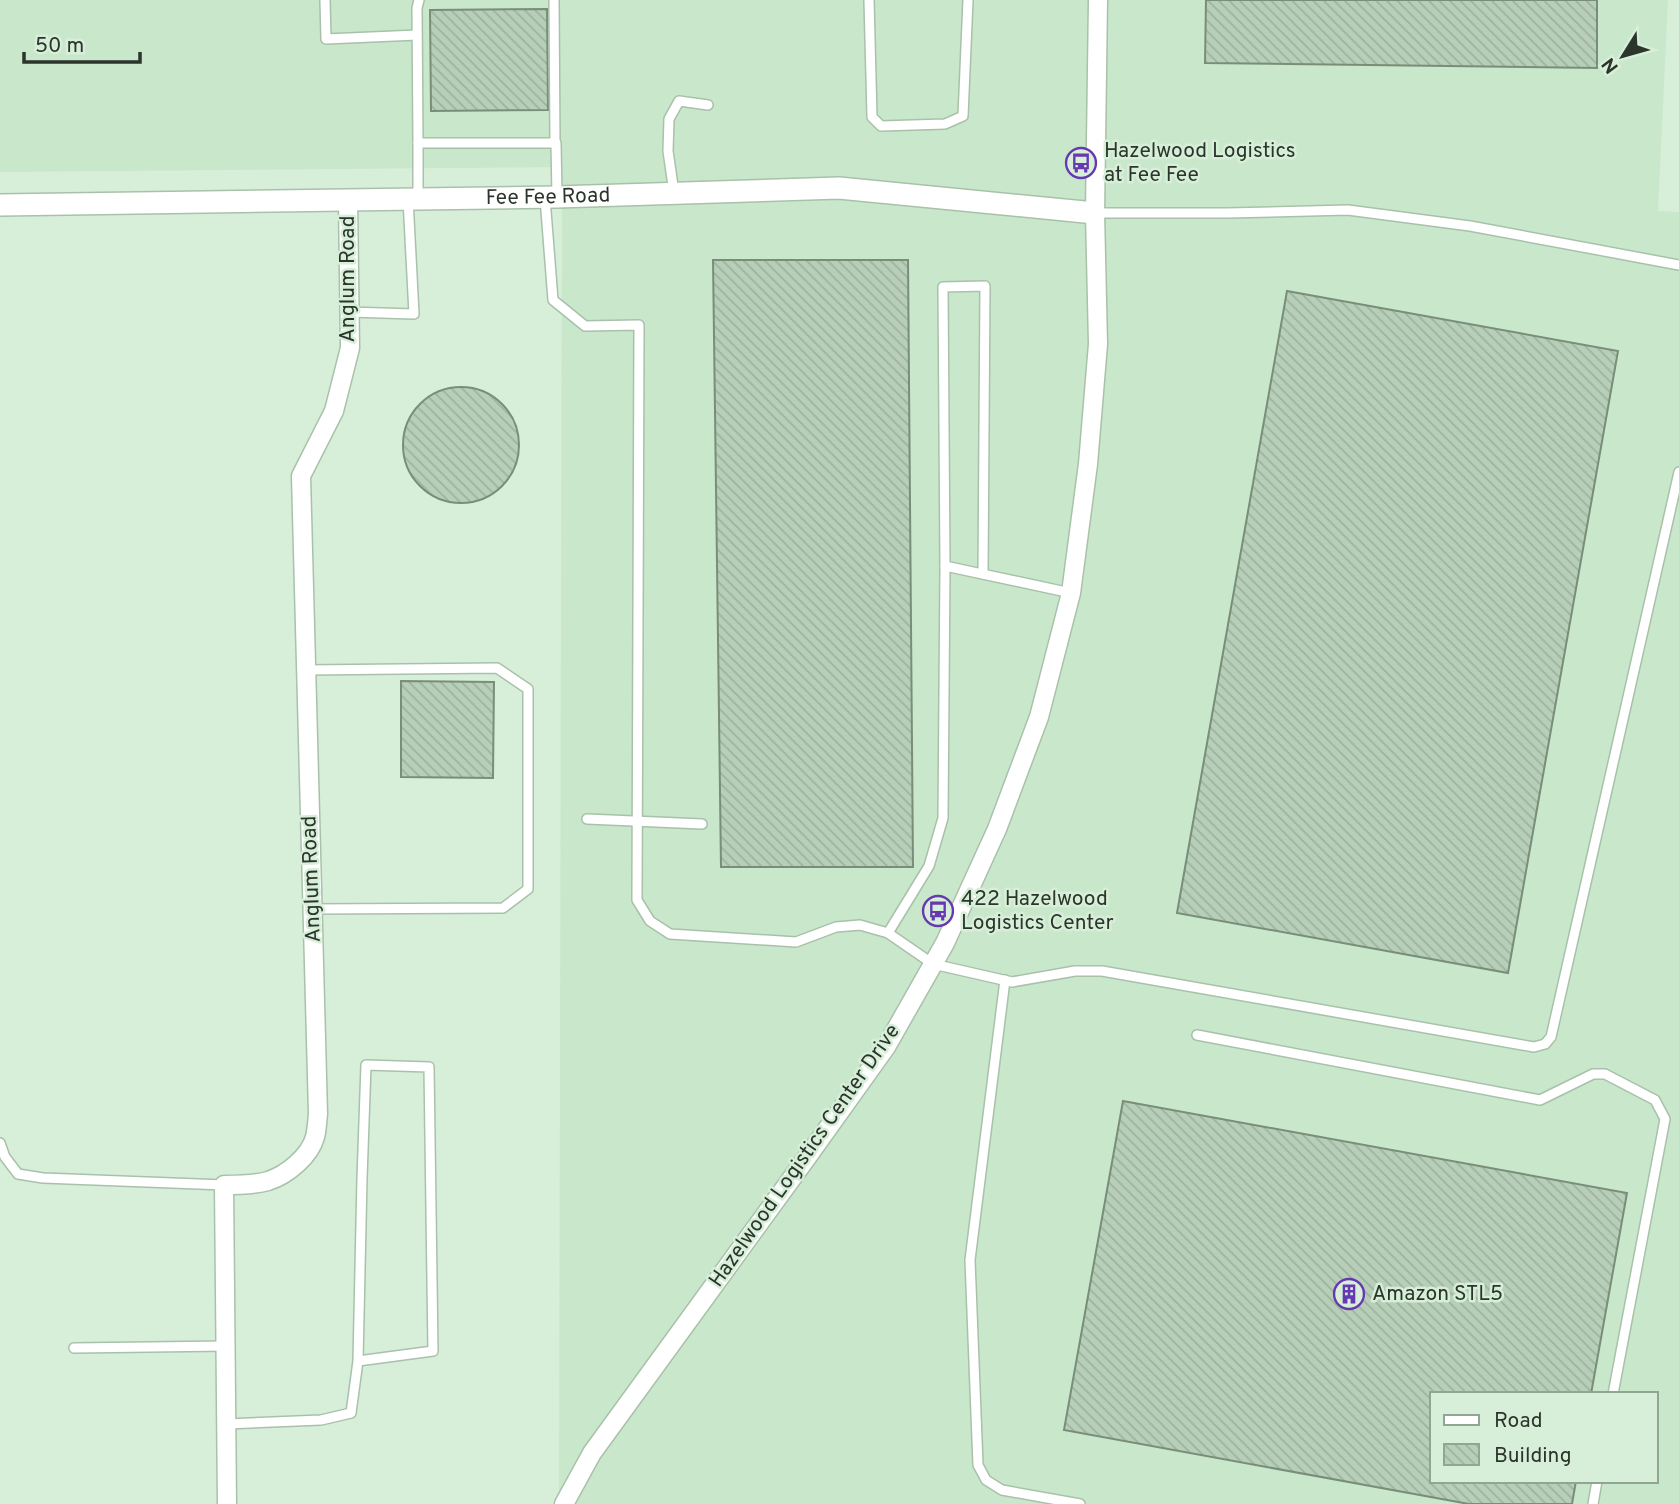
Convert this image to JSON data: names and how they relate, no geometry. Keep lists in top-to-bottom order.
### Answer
{
  "streets": {
    "street": ["Fee Fee Road", "Anglum Road", "Hazelwood Logistics Center Drive"]
  },
  "crossings": [
    ["Fee Fee Road", "Anglum Road"],
    ["Fee Fee Road", "Hazelwood Logistics Center Drive"]
  ],
  "places": {
    "bus stop": ["Hazelwood Logistics at Fee Fee", "422 Hazelwood Logistics Center"],
    "building": ["Amazon STL5"]
  },
  "legend": ["Road", "Building"],
  "scale_bar": "50 m",
  "north": "bottom left"
}
